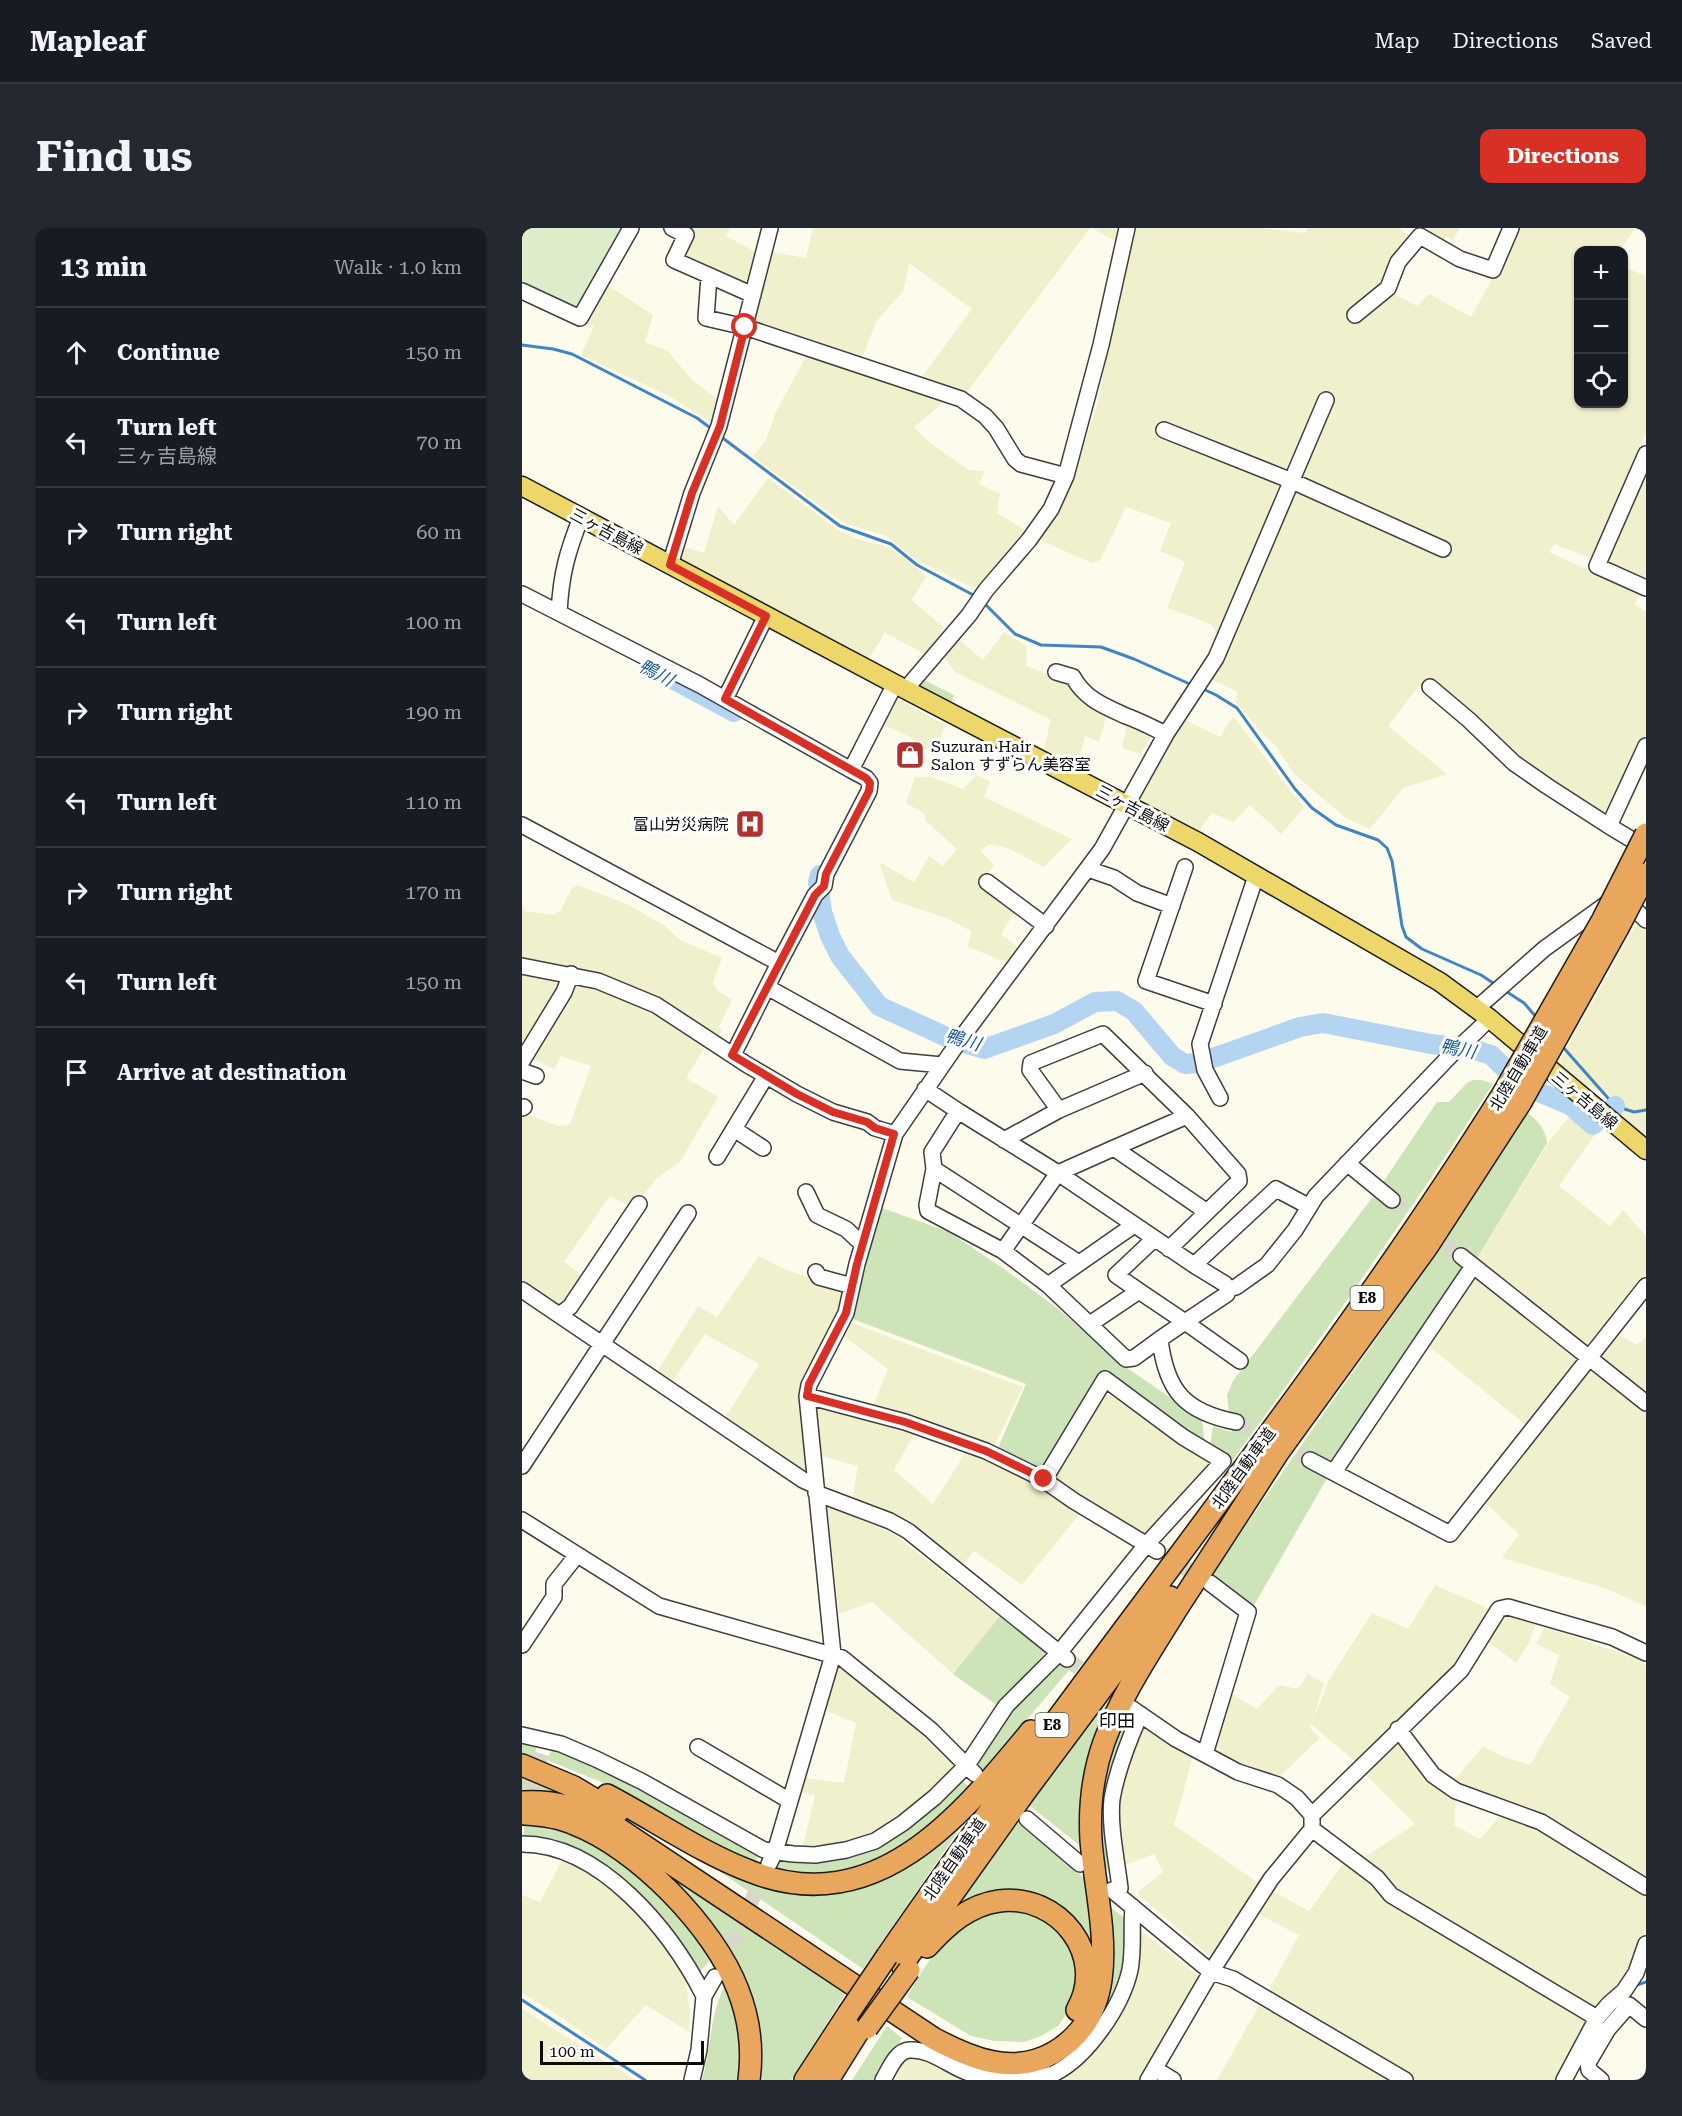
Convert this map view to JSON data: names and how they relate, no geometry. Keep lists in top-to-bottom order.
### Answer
{
  "streets": {
    "highway": ["北陸自動車道", "E8"],
    "main road": ["三ヶ吉島線"]
  },
  "districts": ["印田"],
  "water": ["鴨川"],
  "places": {
    "shop": ["Suzuran Hair Salon すずらん美容室"],
    "hospital": ["富山労災病院"]
  },
  "scale_bar": "100 m",
  "page": {
    "header": "Mapleaf",
    "nav": ["Map", "Directions", "Saved"],
    "buttons": "Directions",
    "title": "Find us",
    "heading": ["13 min", "Walk · 1.0 km"],
    "map_buttons": ["+", "−"],
    "list": [
      ["Continue", "150 m"],
      ["Turn left", "三ヶ吉島線", "70 m"],
      ["Turn right", "60 m"],
      ["Turn left", "100 m"],
      ["Turn right", "190 m"],
      ["Turn left", "110 m"],
      ["Turn right", "170 m"],
      ["Turn left", "150 m"],
      "Arrive at destination"
    ],
    "scale": "100 m"
  }
}
